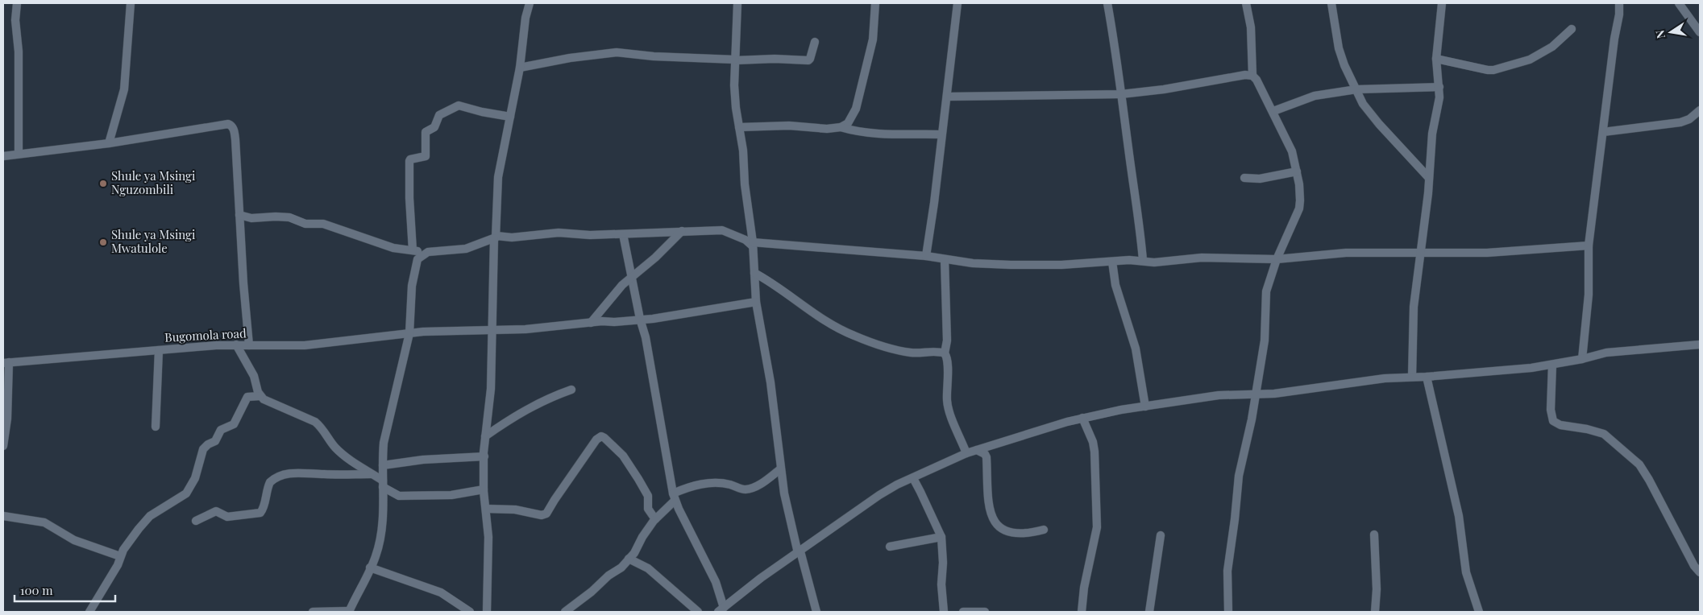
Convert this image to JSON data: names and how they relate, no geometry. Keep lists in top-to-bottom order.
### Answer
{
  "streets": {
    "street": ["Bugomola road"]
  },
  "places": ["Shule ya Msingi Nguzombili", "Shule ya Msingi Mwatulole"],
  "scale_bar": "100 m",
  "north": "left"
}
